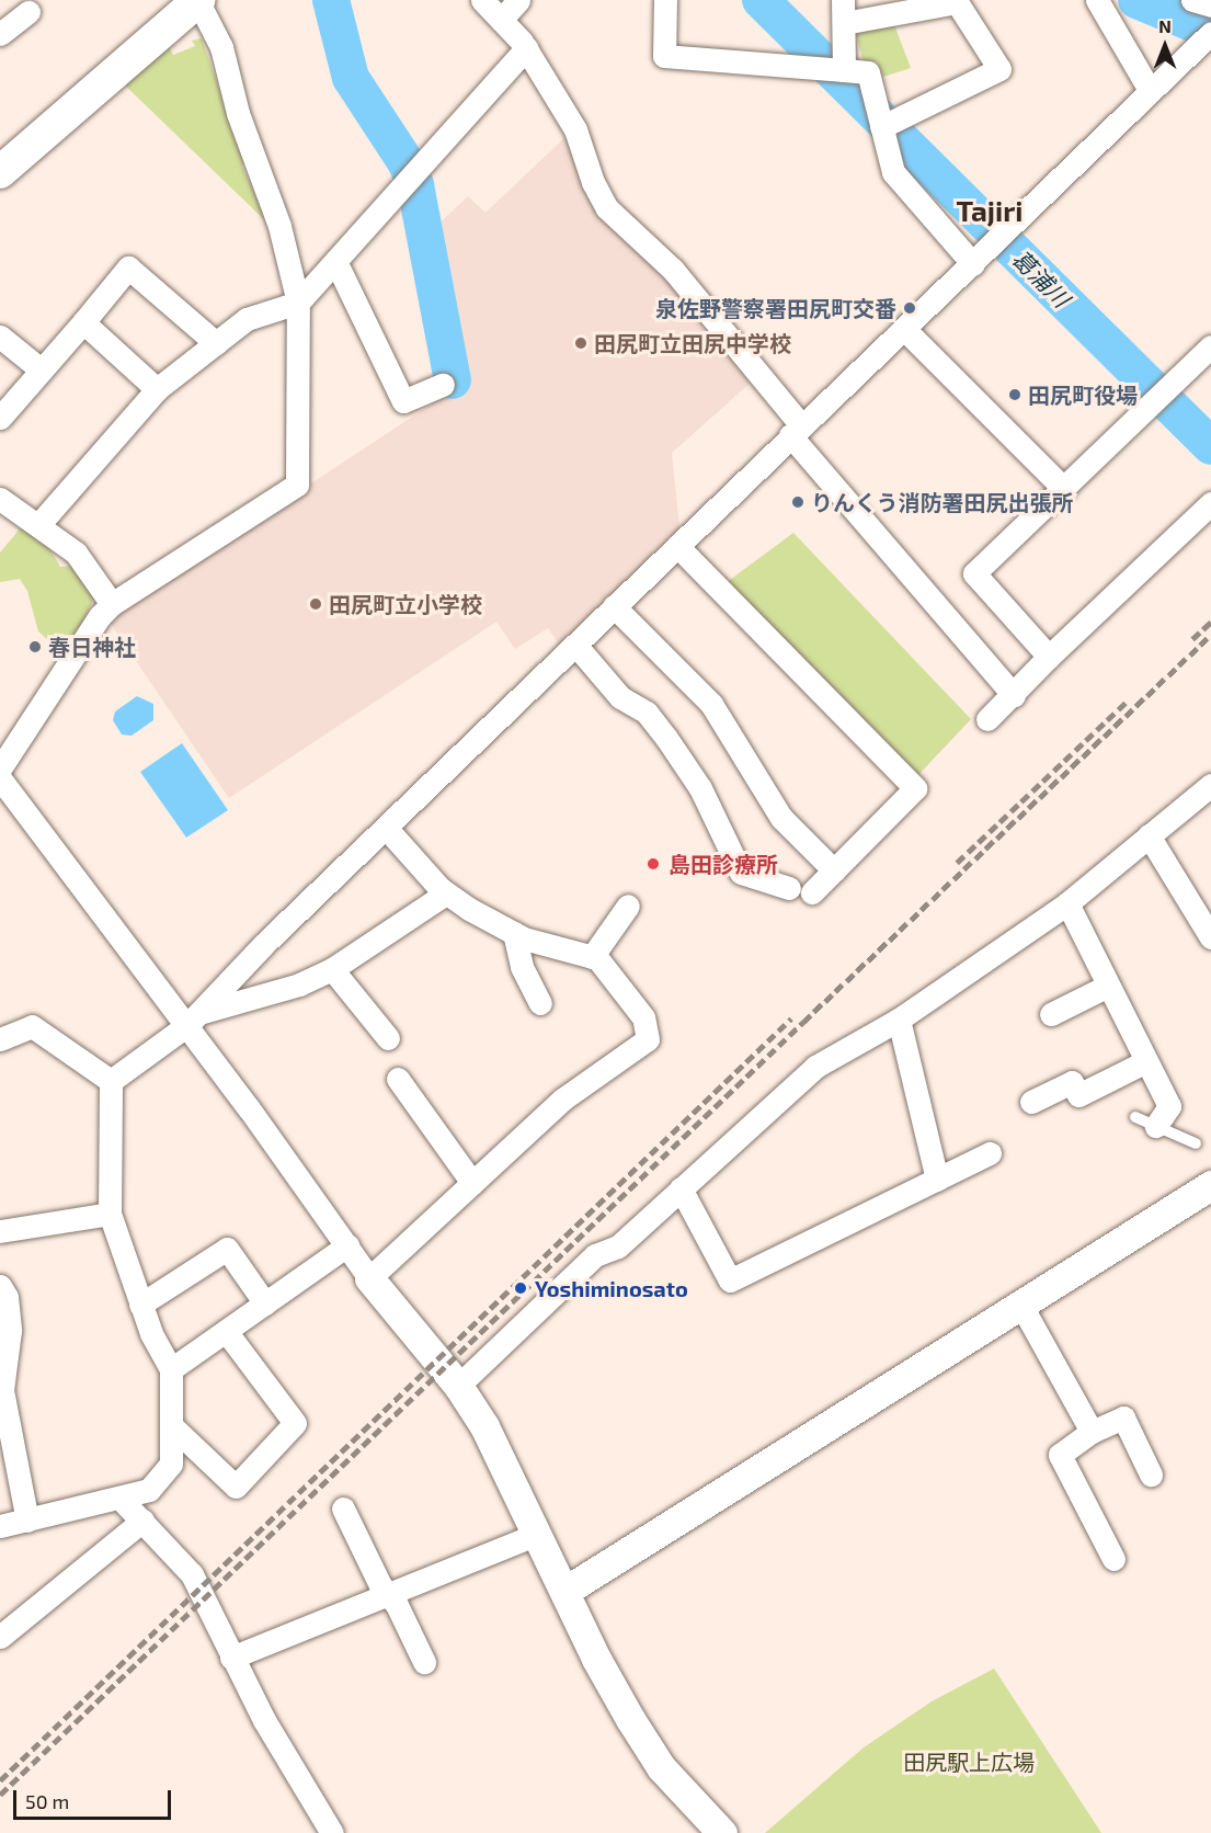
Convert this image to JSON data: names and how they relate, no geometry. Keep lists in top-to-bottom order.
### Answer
{
  "districts": ["Tajiri"],
  "water": ["葛浦川"],
  "parks": ["田尻駅上広場"],
  "places": [
    "泉佐野警察署田尻町交番",
    "田尻町立田尻中学校",
    "田尻町役場",
    "りんくう消防署田尻出張所",
    "田尻町立小学校",
    "春日神社",
    "島田診療所",
    "Yoshiminosato"
  ],
  "scale_bar": "50 m",
  "north": "top"
}
